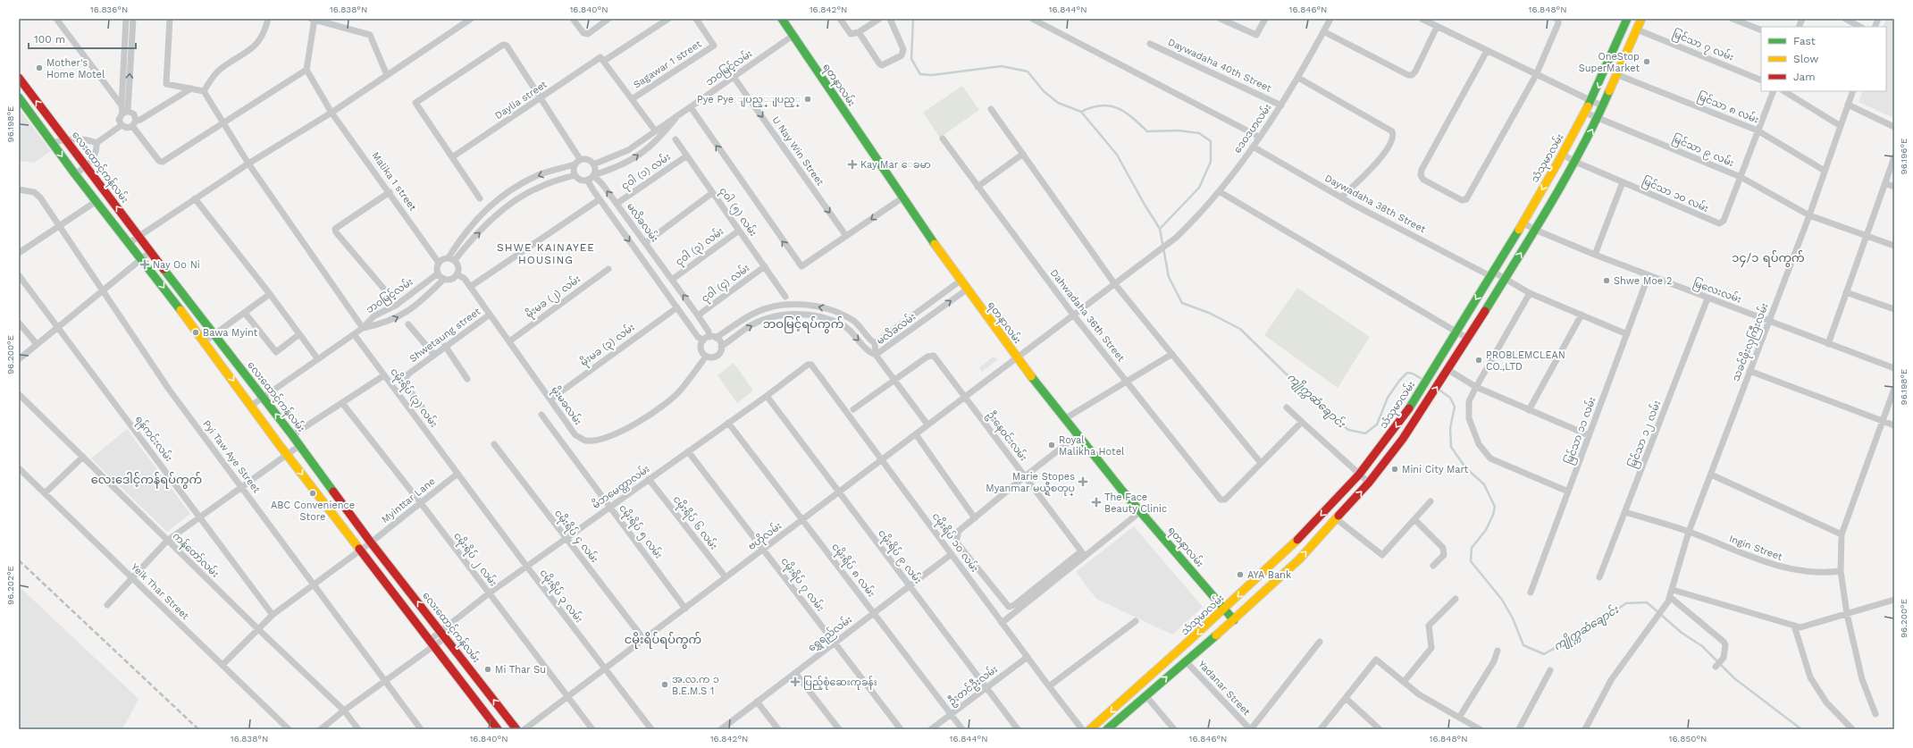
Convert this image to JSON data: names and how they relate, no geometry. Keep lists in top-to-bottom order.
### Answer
{
  "streets": {
    "main road": ["ရတနာလမ်း", "သံသုမာလမ်း", "လေးထောင့်ကန်လမ်း"],
    "street": [
      "မြင်သာ ၇ လမ်း",
      "Sagawar 1 street",
      "Daywadaha 40th Street",
      "ဘ၀မြင့်လမ်း",
      "Daylia street",
      "မြင်သာ ၈ လမ်း",
      "ဒေဝဒဟလမ်း",
      "U Nay Win Street",
      "မြင်သာ ၉ လမ်း",
      "ငုဝါ (၁) လမ်း",
      "Malika 1 street",
      "မြင်သာ ၁၀ လမ်း",
      "Daywadaha 38th Street",
      "ငုဝါ (၅) လမ်း",
      "မလိခလမ်း",
      "ငုဝါ (၃) လမ်း",
      "ငုဝါ (၄) လမ်း",
      "မြလေးလမ်း",
      "မိုးမခ (၂) လမ်း",
      "Dahwadaha 36th Street",
      "Shwetaung street",
      "သခင်ဖိုးလှကြီးလမ်း",
      "မိုးမခ (၃) လမ်း",
      "ငမိုးရိပ် (၃) လမ်း",
      "မိုးမခလမ်း",
      "မြင်သာ ၁၁ လမ်း",
      "မြင်သာ ၁၂ လမ်း",
      "ဦးနေဝင်းလမ်း",
      "ရန်ကင်းလမ်း",
      "Pyi Taw Aye Street",
      "မိဘမေတ္တာလမ်း",
      "Myinttar Lane",
      "ငမိုးရိပ် ၆ လမ်း",
      "ငမိုးရိပ် ၅ လမ်း",
      "ငမိုးရိပ် ၄ လမ်း",
      "ဗဟိုလမ်း",
      "ငမိုးရိပ် ၁၀ လမ်း",
      "Ingin Street",
      "ကန်တော်လမ်း",
      "ငမိုးရိပ် ၉ လမ်း",
      "ငမိုးရိပ် ၂ လမ်း",
      "ငမိုးရိပ် ၈ လမ်း",
      "ငမိုးရိပ် ၇ လမ်း",
      "Yeik Thar Street",
      "ငမိုးရိပ် ၃ လမ်း",
      "ရွှေရည်လမ်း",
      "ဦးတင်ဦးလမ်း",
      "Yadanar Street"
    ]
  },
  "crossings": [
    ["Daywadaha 40th Street", "ဒေဝဒဟလမ်း"],
    ["ဘ၀မြင့်လမ်း", "ရတနာလမ်း"],
    ["ဘ၀မြင့်လမ်း", "U Nay Win Street"],
    ["ဘ၀မြင့်လမ်း", "Malika 1 street"],
    ["ဘ၀မြင့်လမ်း", "မလိခလမ်း"],
    ["ဘ၀မြင့်လမ်း", "မိုးမခလမ်း"],
    ["ရတနာလမ်း", "သံသုမာလမ်း"],
    ["ရတနာလမ်း", "မလိခလမ်း"],
    ["ရတနာလမ်း", "ဗဟိုလမ်း"],
    ["မြင်သာ ၈ လမ်း", "သခင်ဖိုးလှကြီးလမ်း"],
    ["ဒေဝဒဟလမ်း", "Daywadaha 38th Street"],
    ["ဒေဝဒဟလမ်း", "ဗဟိုလမ်း"],
    ["မြင်သာ ၉ လမ်း", "သံသုမာလမ်း"],
    ["မြင်သာ ၉ လမ်း", "မြင်သာ ၁၀ လမ်း"],
    ["မြင်သာ ၉ လမ်း", "သခင်ဖိုးလှကြီးလမ်း"],
    ["သံသုမာလမ်း", "မြင်သာ ၁၀ လမ်း"],
    ["သံသုမာလမ်း", "Daywadaha 38th Street"],
    ["သံသုမာလမ်း", "မြလေးလမ်း"],
    ["လေးထောင့်ကန်လမ်း", "မိဘမေတ္တာလမ်း"],
    ["လေးထောင့်ကန်လမ်း", "Myinttar Lane"],
    ["ငုဝါ (၁) လမ်း", "ငုဝါ (၅) လမ်း"],
    ["ငုဝါ (၁) လမ်း", "မလိခလမ်း"],
    ["Malika 1 street", "မိုးမခလမ်း"],
    ["Daywadaha 38th Street", "မြင်သာ ၁၁ လမ်း"],
    ["ငုဝါ (၅) လမ်း", "ငုဝါ (၃) လမ်း"],
    ["ငုဝါ (၅) လမ်း", "ငုဝါ (၄) လမ်း"],
    ["မလိခလမ်း", "ငုဝါ (၃) လမ်း"],
    ["မလိခလမ်း", "ငုဝါ (၄) လမ်း"],
    ["မလိခလမ်း", "မိုးမခလမ်း"],
    ["မြလေးလမ်း", "သခင်ဖိုးလှကြီးလမ်း"],
    ["မြလေးလမ်း", "မြင်သာ ၁၁ လမ်း"],
    ["မြလေးလမ်း", "မြင်သာ ၁၂ လမ်း"],
    ["မိုးမခ (၂) လမ်း", "မိုးမခလမ်း"],
    ["Dahwadaha 36th Street", "ဗဟိုလမ်း"],
    ["Shwetaung street", "မိုးမခလမ်း"],
    ["သခင်ဖိုးလှကြီးလမ်း", "Ingin Street"],
    ["မိုးမခ (၃) လမ်း", "မိုးမခလမ်း"],
    ["ငမိုးရိပ် (၃) လမ်း", "Myinttar Lane"],
    ["ငမိုးရိပ် (၃) လမ်း", "ငမိုးရိပ် ၃ လမ်း"],
    ["မြင်သာ ၁၂ လမ်း", "Ingin Street"],
    ["ဦးနေဝင်းလမ်း", "ဗဟိုလမ်း"],
    ["ရန်ကင်းလမ်း", "Myinttar Lane"],
    ["Pyi Taw Aye Street", "မိဘမေတ္တာလမ်း"],
    ["Pyi Taw Aye Street", "Myinttar Lane"],
    ["မိဘမေတ္တာလမ်း", "ငမိုးရိပ် ၆ လမ်း"],
    ["မိဘမေတ္တာလမ်း", "ငမိုးရိပ် ၅ လမ်း"],
    ["မိဘမေတ္တာလမ်း", "ငမိုးရိပ် ၄ လမ်း"],
    ["မိဘမေတ္တာလမ်း", "ငမိုးရိပ် ၁၀ လမ်း"],
    ["မိဘမေတ္တာလမ်း", "ကန်တော်လမ်း"],
    ["မိဘမေတ္တာလမ်း", "ငမိုးရိပ် ၉ လမ်း"],
    ["မိဘမေတ္တာလမ်း", "ငမိုးရိပ် ၂ လမ်း"],
    ["မိဘမေတ္တာလမ်း", "ငမိုးရိပ် ၈ လမ်း"],
    ["မိဘမေတ္တာလမ်း", "ငမိုးရိပ် ၇ လမ်း"],
    ["မိဘမေတ္တာလမ်း", "ငမိုးရိပ် ၃ လမ်း"],
    ["Myinttar Lane", "ကန်တော်လမ်း"],
    ["Myinttar Lane", "ငမိုးရိပ် ၂ လမ်း"],
    ["Myinttar Lane", "Yeik Thar Street"],
    ["Myinttar Lane", "ငမိုးရိပ် ၃ လမ်း"],
    ["ငမိုးရိပ် ၆ လမ်း", "ဗဟိုလမ်း"],
    ["ငမိုးရိပ် ၅ လမ်း", "ဗဟိုလမ်း"],
    ["ငမိုးရိပ် ၄ လမ်း", "ဗဟိုလမ်း"],
    ["ဗဟိုလမ်း", "ငမိုးရိပ် ၁၀ လမ်း"],
    ["ဗဟိုလမ်း", "ငမိုးရိပ် ၉ လမ်း"],
    ["ဗဟိုလမ်း", "ငမိုးရိပ် ၂ လမ်း"],
    ["ဗဟိုလမ်း", "ငမိုးရိပ် ၈ လမ်း"],
    ["ဗဟိုလမ်း", "ငမိုးရိပ် ၇ လမ်း"],
    ["ဗဟိုလမ်း", "ငမိုးရိပ် ၃ လမ်း"],
    ["ငမိုးရိပ် ၁၀ လမ်း", "ရွှေရည်လမ်း"],
    ["ငမိုးရိပ် ၁၀ လမ်း", "ဦးတင်ဦးလမ်း"],
    ["ငမိုးရိပ် ၉ လမ်း", "ရွှေရည်လမ်း"],
    ["ငမိုးရိပ် ၉ လမ်း", "ဦးတင်ဦးလမ်း"],
    ["ငမိုးရိပ် ၈ လမ်း", "ရွှေရည်လမ်း"],
    ["ငမိုးရိပ် ၈ လမ်း", "ဦးတင်ဦးလမ်း"],
    ["ငမိုးရိပ် ၇ လမ်း", "ရွှေရည်လမ်း"]
  ],
  "one_way": ["U Nay Win Street"],
  "districts": [
    "SHWE KAINAYEE HOUSING",
    "၁၄/၁ ရပ်ကွက်",
    "ဘဝမြင့်ရပ်ကွက်",
    "လေးဒေါင့်ကန်ရပ်ကွက်",
    "ငမိုးရိပ်ရပ်ကွက်"
  ],
  "water": ["ကျိုက္ကဆံချောင်း"],
  "places": {
    "other": [
      "OneStop SuperMarket",
      "Mother's Home Motel",
      "Pye Pye ျပည့္ျပည့္",
      "Shwe Moe 2",
      "Bawa Myint",
      "PROBLEMCLEAN CO.,LTD",
      "Royal Malikha Hotel",
      "Mini City Mart",
      "ABC Convenience Store",
      "AYA Bank",
      "Mi Thar Su",
      "အ.လ.က ၁ B.E.M.S 1"
    ],
    "health": [
      "Kay Mar ေခမာ",
      "Nay Oo Ni",
      "Marie Stopes Myanmar မယ္ရီစတုပ္",
      "The Face Beauty Clinic",
      "ပြည့်စုံဆေးကုခန်း"
    ]
  },
  "legend": ["Fast", "Slow", "Jam"],
  "scale_bar": "100 m",
  "coordinates": [
    "16.836°N",
    "16.838°N",
    "16.840°N",
    "16.842°N",
    "16.844°N",
    "16.846°N",
    "16.848°N",
    "96.198°E",
    "96.196°E",
    "96.200°E",
    "96.202°E",
    "16.850°N"
  ]
}
